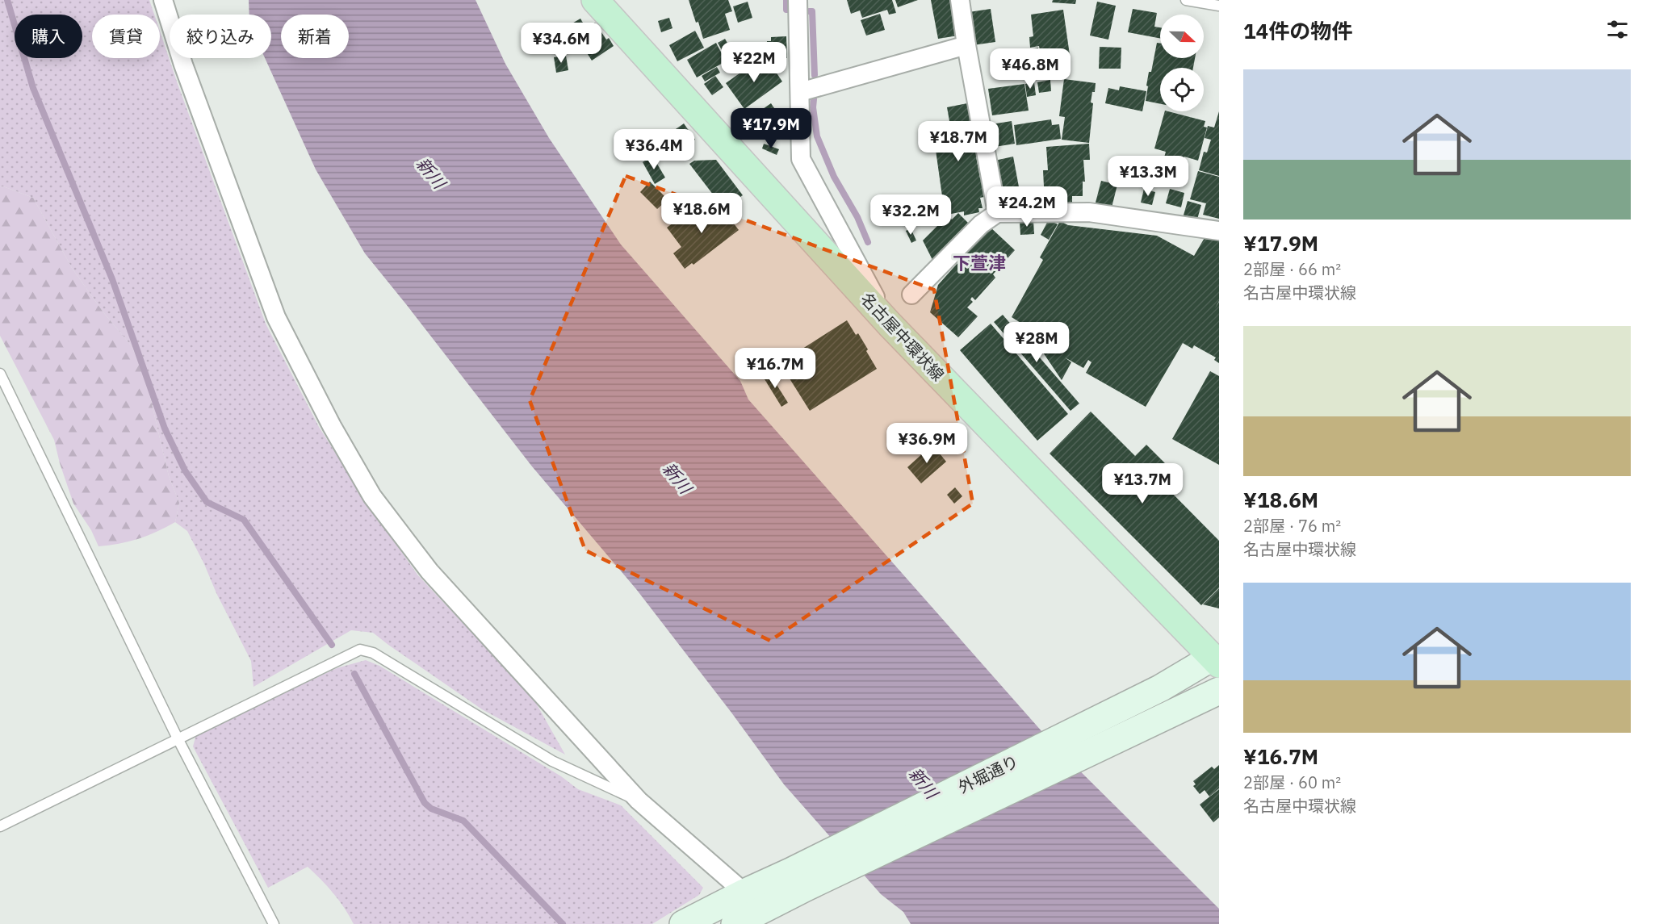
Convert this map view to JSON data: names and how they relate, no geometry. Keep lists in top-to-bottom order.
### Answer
{
  "streets": {
    "main road": ["名古屋中環状線", "外堀通り"]
  },
  "crossings": [
    ["名古屋中環状線", "外堀通り"]
  ],
  "districts": ["下萱津"],
  "water": ["新川"],
  "north": "right",
  "page": {
    "heading": "14件の物件",
    "chip": [
      "購入",
      "賃貸",
      "絞り込み",
      "新着"
    ],
    "price": [
      "¥34.6M",
      "¥22M",
      "¥46.8M",
      "¥17.9M",
      "¥18.7M",
      "¥36.4M",
      "¥13.3M",
      "¥24.2M",
      "¥18.6M",
      "¥32.2M",
      "¥28M",
      "¥16.7M",
      "¥36.9M",
      "¥13.7M"
    ],
    "list": [
      {
        "name": "¥17.9M",
        "note": "2部屋 · 66 m² · 名古屋中環状線"
      },
      {
        "name": "¥18.6M",
        "note": "2部屋 · 76 m² · 名古屋中環状線"
      },
      {
        "name": "¥16.7M",
        "note": "2部屋 · 60 m² · 名古屋中環状線"
      }
    ]
  }
}
